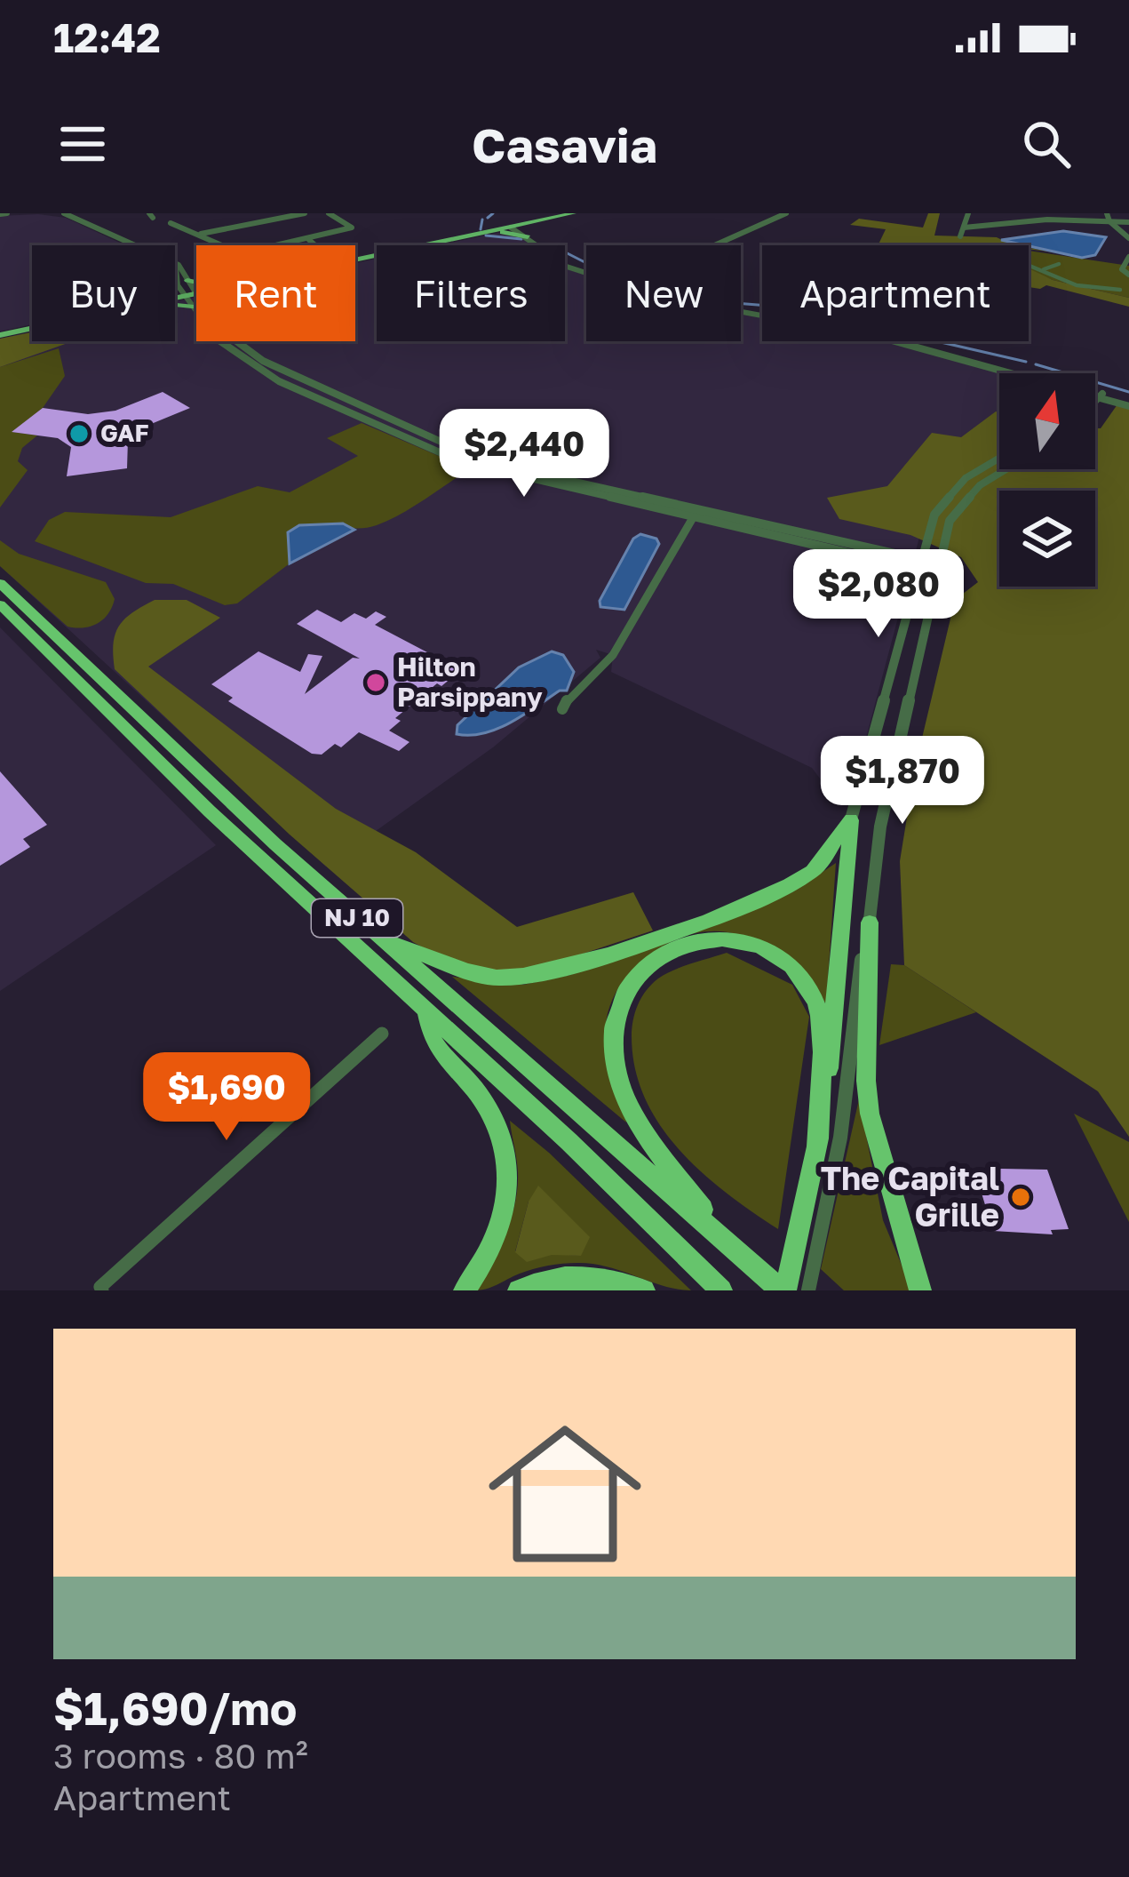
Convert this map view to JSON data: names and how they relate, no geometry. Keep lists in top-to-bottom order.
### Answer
{
  "streets": {
    "highway": ["NJ 10"]
  },
  "places": ["GAF", "Hilton Parsippany", "The Capital Grille"],
  "north": "top",
  "page": {
    "status": "12:42",
    "header": "Casavia",
    "chip": [
      "Buy",
      "Rent",
      "Filters",
      "New",
      "Apartment"
    ],
    "price": [
      "$2,440",
      "$2,080",
      "$1,870",
      "$1,690"
    ],
    "list": [
      {
        "name": "$1,690/mo",
        "note": "3 rooms · 80 m² · Apartment"
      }
    ]
  }
}
